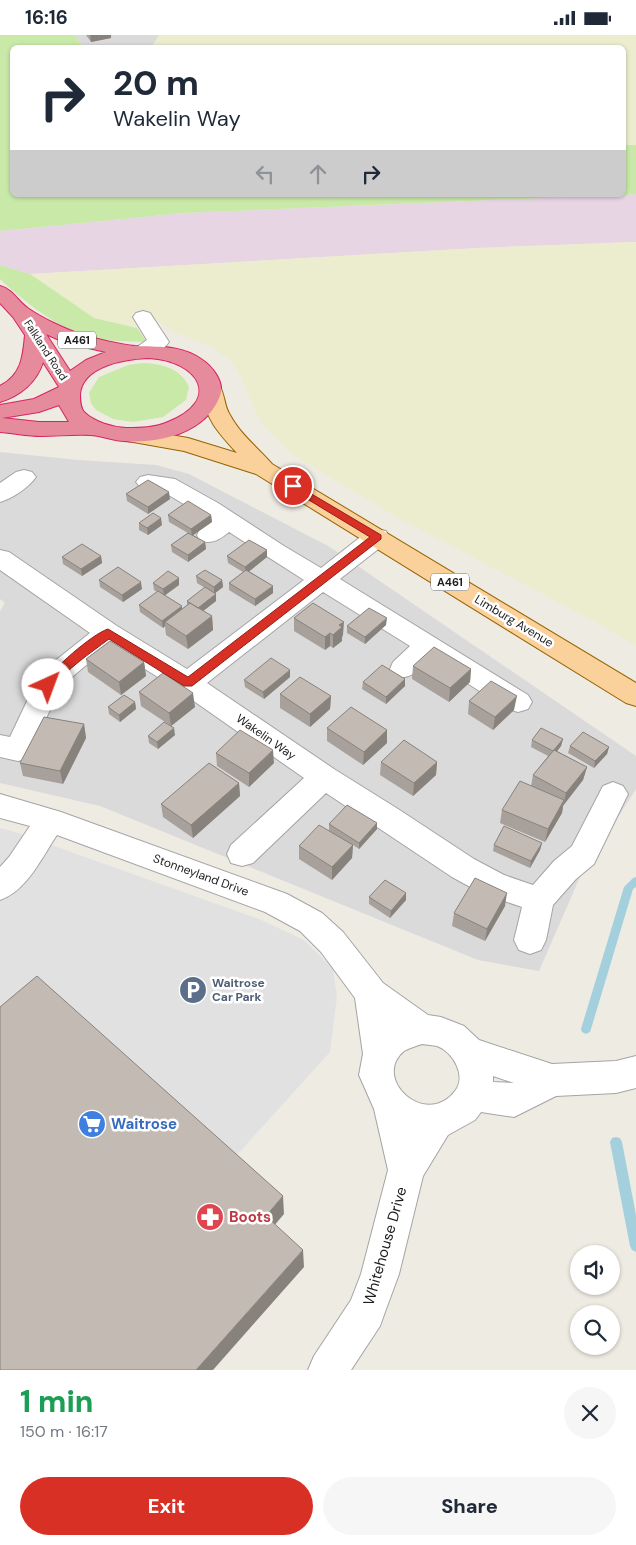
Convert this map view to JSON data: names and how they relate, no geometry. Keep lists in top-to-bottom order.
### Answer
{
  "streets": {
    "highway": ["A461", "Falkland Road"],
    "main road": ["Limburg Avenue"],
    "street": ["Wakelin Way", "Stonneyland Drive", "Whitehouse Drive"]
  },
  "crossings": [
    ["A461", "Falkland Road"],
    ["A461", "Limburg Avenue"],
    ["Falkland Road", "Limburg Avenue"]
  ],
  "places": {
    "parking": ["Waitrose Car Park"],
    "supermarket": ["Waitrose"],
    "pharmacy": ["Boots"]
  },
  "page": {
    "status": "16:16",
    "turn": ["20 m", "Wakelin Way"],
    "heading": ["1 min", "150 m · 16:17"],
    "buttons": ["Exit", "Share"]
  }
}
